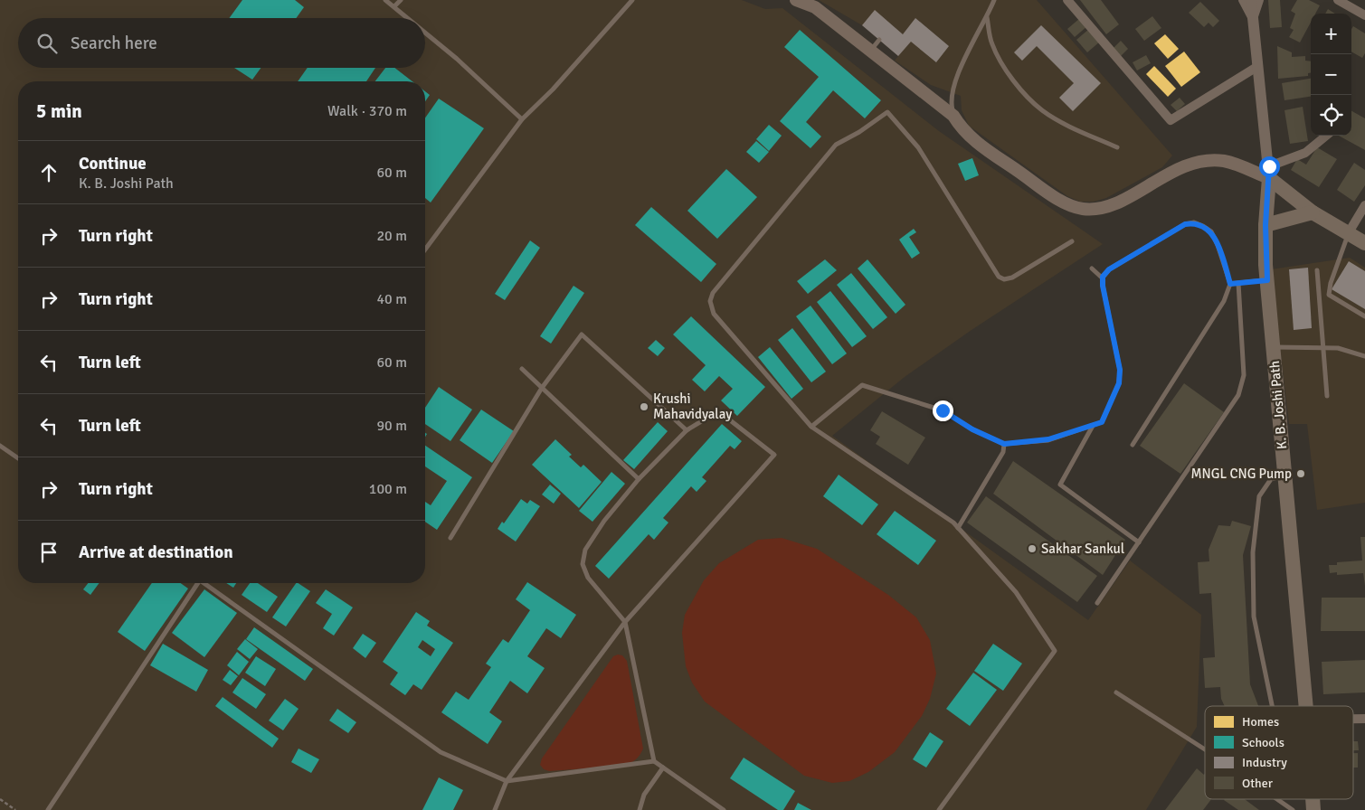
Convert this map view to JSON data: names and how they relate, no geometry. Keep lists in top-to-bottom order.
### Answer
{
  "streets": {
    "main road": ["K. B. Joshi Path"]
  },
  "places": ["Krushi Mahavidyalay", "MNGL CNG Pump", "Sakhar Sankul"],
  "legend": [
    "Homes",
    "Schools",
    "Industry",
    "Other"
  ],
  "page": {
    "map_buttons": ["+", "−"],
    "search": "Search here",
    "heading": ["5 min", "Walk · 370 m"],
    "list": [
      ["Continue", "K. B. Joshi Path", "60 m"],
      ["Turn right", "20 m"],
      ["Turn right", "40 m"],
      ["Turn left", "60 m"],
      ["Turn left", "90 m"],
      ["Turn right", "100 m"],
      "Arrive at destination"
    ]
  }
}
